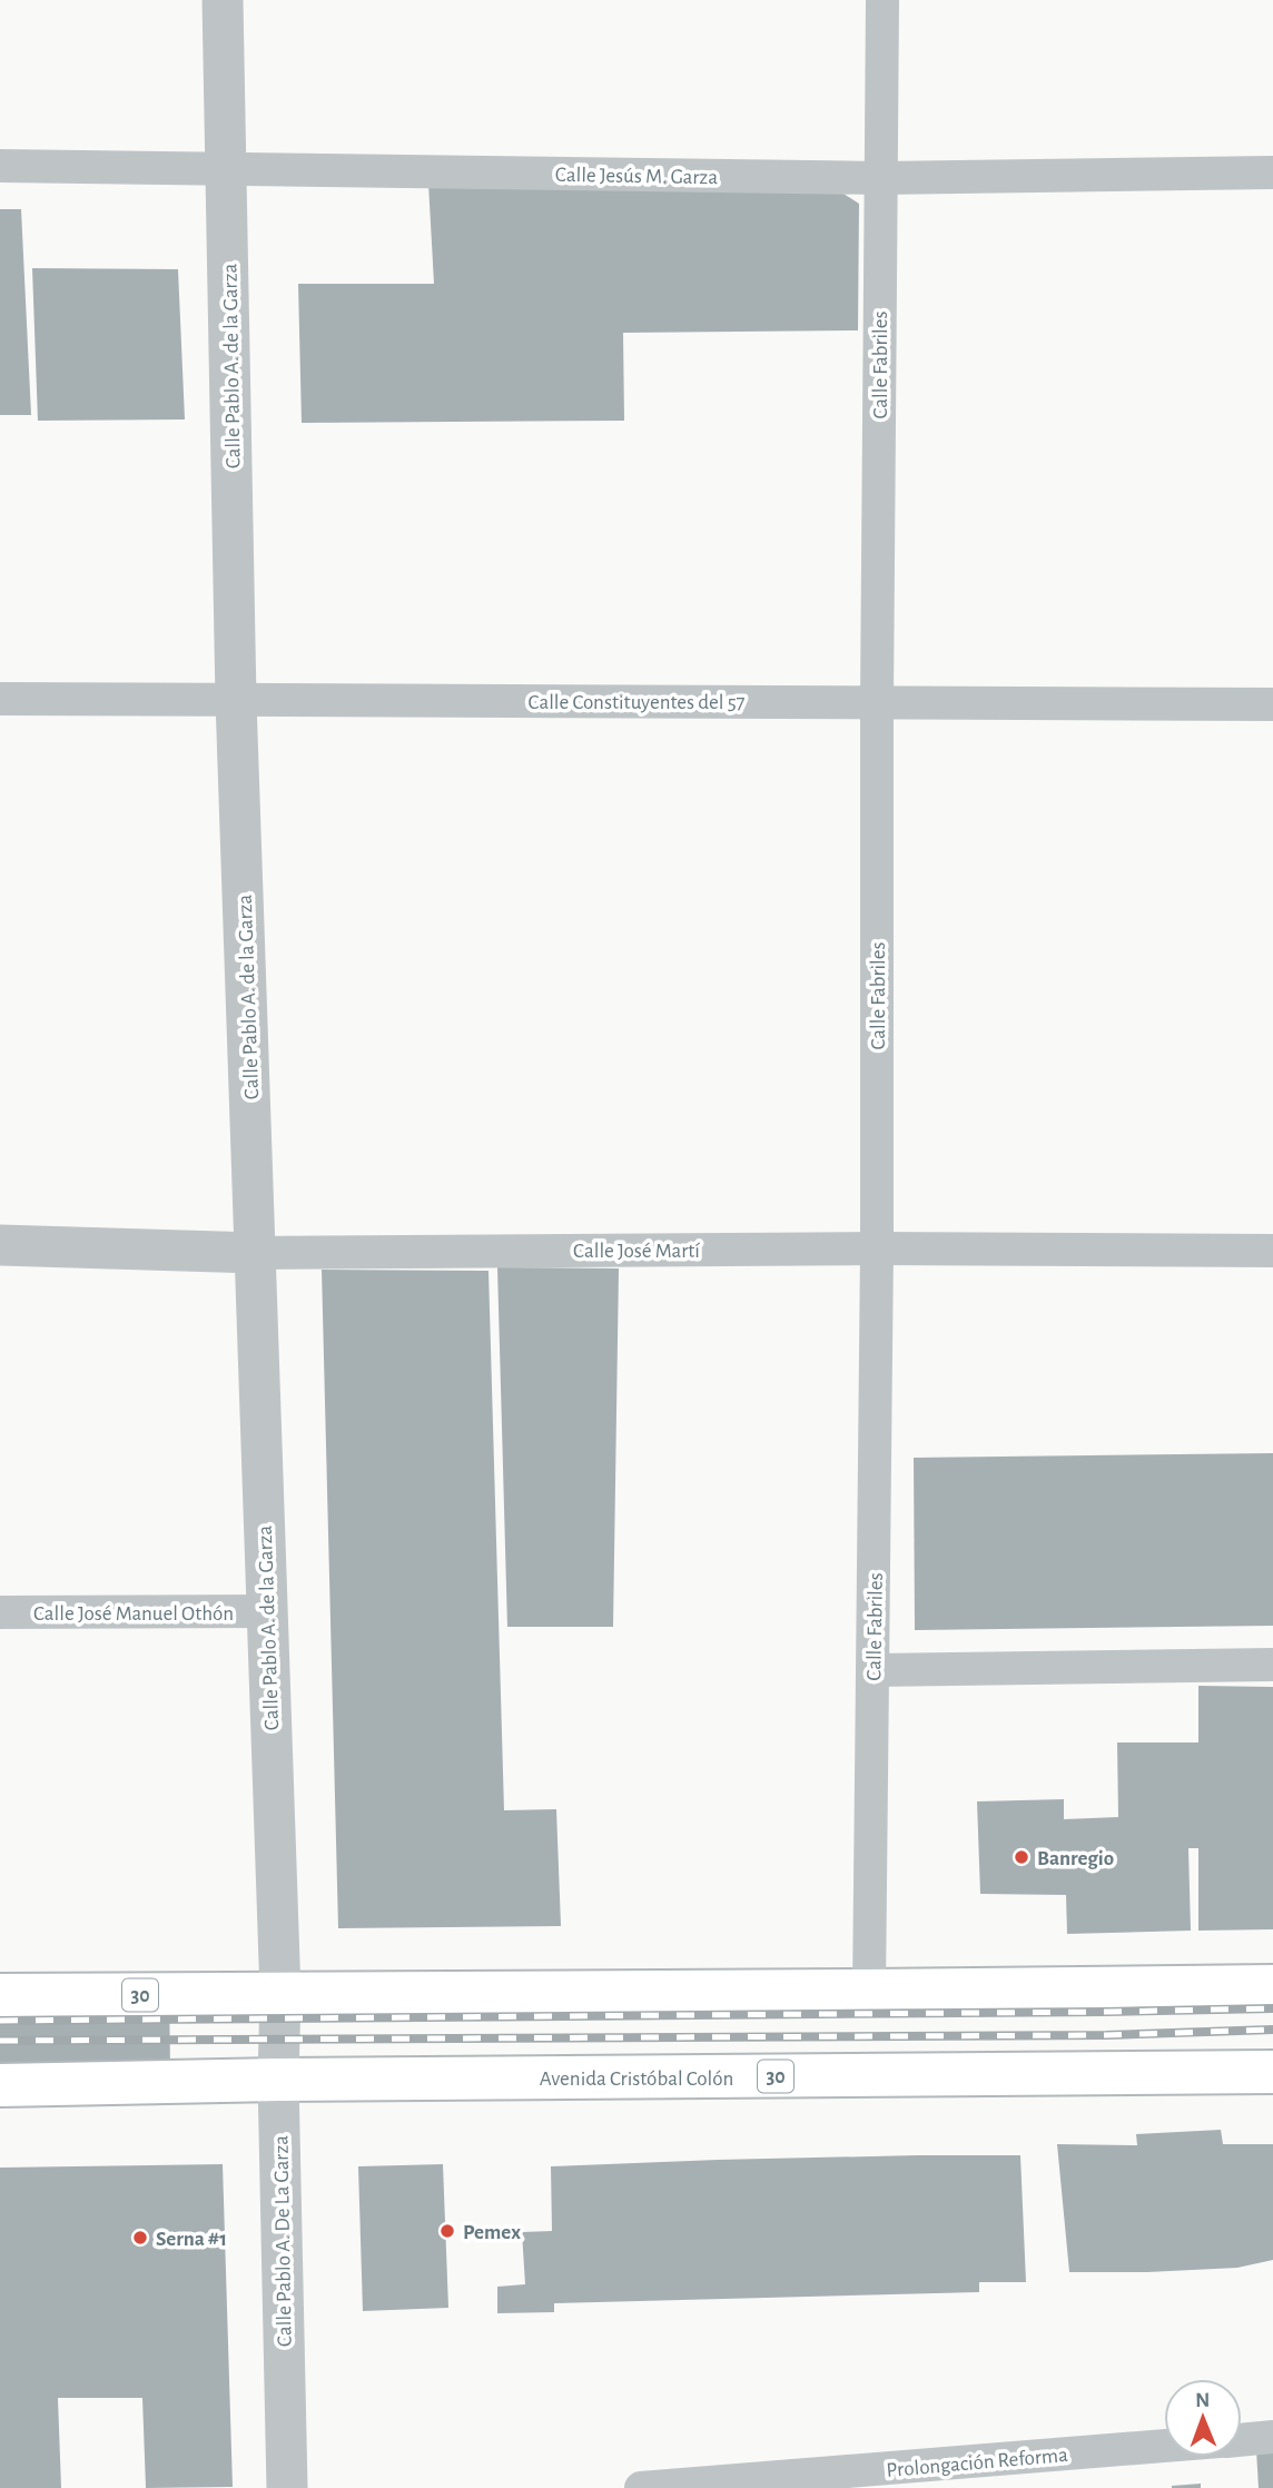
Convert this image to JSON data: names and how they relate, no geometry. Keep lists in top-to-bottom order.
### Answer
{
  "streets": {
    "main road": ["30", "Avenida Cristóbal Colón"],
    "street": [
      "Calle Jesús M. Garza",
      "Calle Fabriles",
      "Calle Pablo A. de la Garza",
      "Calle Constituyentes del 57",
      "Calle José Martí",
      "Calle José Manuel Othón",
      "Calle Pablo A. De La Garza",
      "Prolongación Reforma"
    ]
  },
  "crossings": [
    ["Calle Jesús M. Garza", "Calle Fabriles"],
    ["Calle Jesús M. Garza", "Calle Pablo A. de la Garza"],
    ["Calle Fabriles", "Calle Constituyentes del 57"],
    ["Calle Fabriles", "Calle José Martí"],
    ["Calle Fabriles", "30"],
    ["Calle Pablo A. de la Garza", "Calle Constituyentes del 57"],
    ["Calle Pablo A. de la Garza", "Calle José Martí"],
    ["Calle Pablo A. de la Garza", "Calle José Manuel Othón"],
    ["Calle Pablo A. de la Garza", "30"],
    ["Calle Pablo A. de la Garza", "Calle Pablo A. De La Garza"],
    ["30", "Calle Pablo A. De La Garza"],
    ["Avenida Cristóbal Colón", "Calle Pablo A. De La Garza"]
  ],
  "places": ["Banregio", "Pemex", "Serna #1"],
  "north": "top"
}
